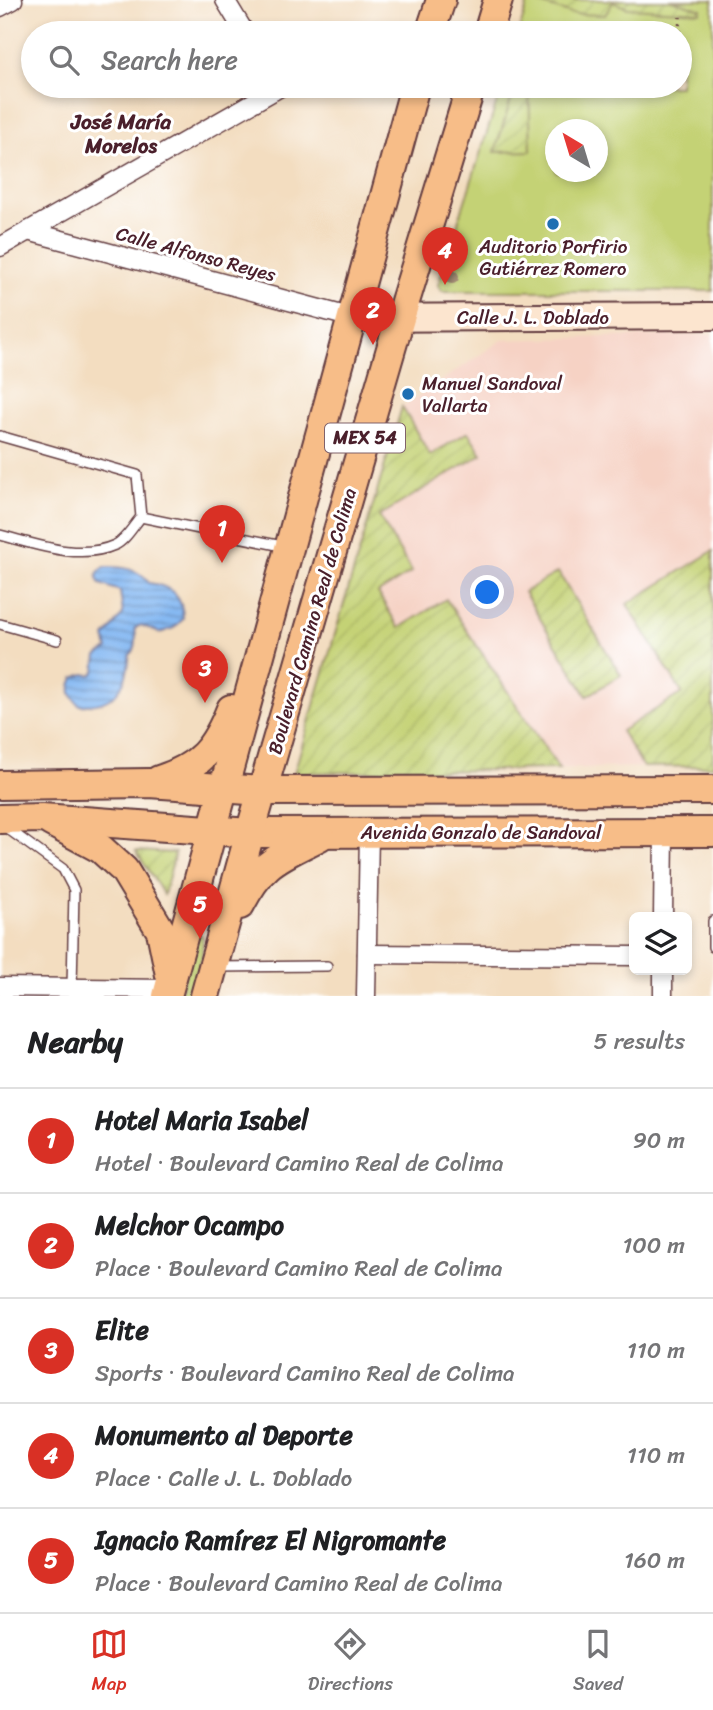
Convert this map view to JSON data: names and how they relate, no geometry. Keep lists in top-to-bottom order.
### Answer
{
  "streets": {
    "main road": ["MEX 54", "Boulevard Camino Real de Colima", "Avenida Gonzalo de Sandoval"],
    "street": ["Calle Alfonso Reyes", "Calle J. L. Doblado"]
  },
  "crossings": [
    ["Calle Alfonso Reyes", "Calle J. L. Doblado"],
    ["Calle Alfonso Reyes", "Boulevard Camino Real de Colima"],
    ["Calle J. L. Doblado", "Boulevard Camino Real de Colima"],
    ["Boulevard Camino Real de Colima", "Avenida Gonzalo de Sandoval"]
  ],
  "districts": ["José María Morelos"],
  "places": ["Auditorio Porfirio Gutiérrez Romero", "Manuel Sandoval Vallarta"],
  "north": "top left",
  "page": {
    "search": "Search here",
    "pins": [
      "4",
      "2",
      "1",
      "3",
      "5"
    ],
    "heading": ["Nearby", "5 results"],
    "list": [
      {
        "mark": "1",
        "name": "Hotel Maria Isabel",
        "note": "Hotel · Boulevard Camino Real de Colima",
        "value": "90 m"
      },
      {
        "mark": "2",
        "name": "Melchor Ocampo",
        "note": "Place · Boulevard Camino Real de Colima",
        "value": "100 m"
      },
      {
        "mark": "3",
        "name": "Elite",
        "note": "Sports · Boulevard Camino Real de Colima",
        "value": "110 m"
      },
      {
        "mark": "4",
        "name": "Monumento al Deporte",
        "note": "Place · Calle J. L. Doblado",
        "value": "110 m"
      },
      {
        "mark": "5",
        "name": "Ignacio Ramírez El Nigromante",
        "note": "Place · Boulevard Camino Real de Colima",
        "value": "160 m"
      }
    ],
    "nav": ["Map", "Directions", "Saved"]
  }
}
